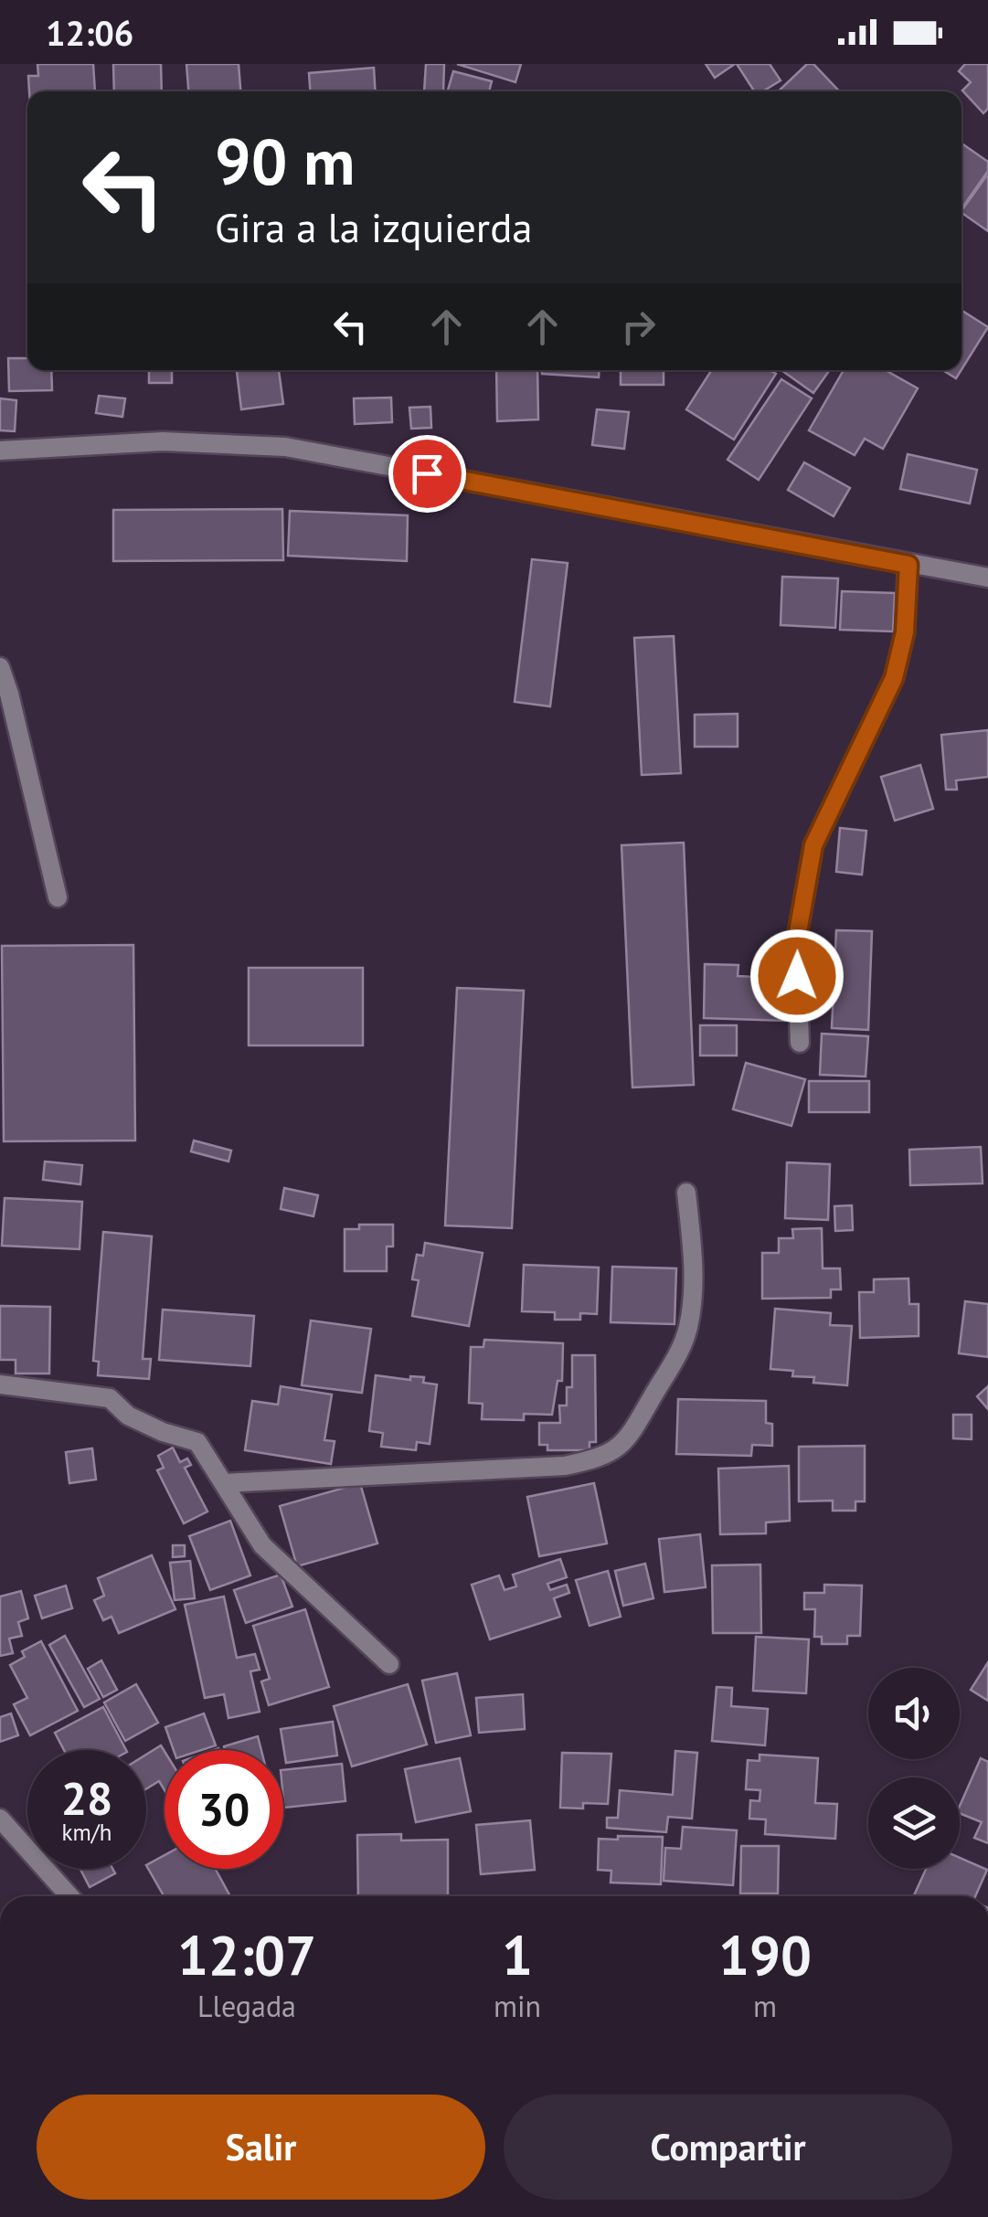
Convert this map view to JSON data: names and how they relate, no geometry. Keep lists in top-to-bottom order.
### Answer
{
  "page": {
    "status": "12:06",
    "turn": ["90 m", "Gira a la izquierda"],
    "speed": "28 km/h",
    "limit": "30",
    "eta": [
      "12:07",
      "Llegada",
      "1",
      "min",
      "190",
      "m"
    ],
    "buttons": ["Salir", "Compartir"]
  }
}
